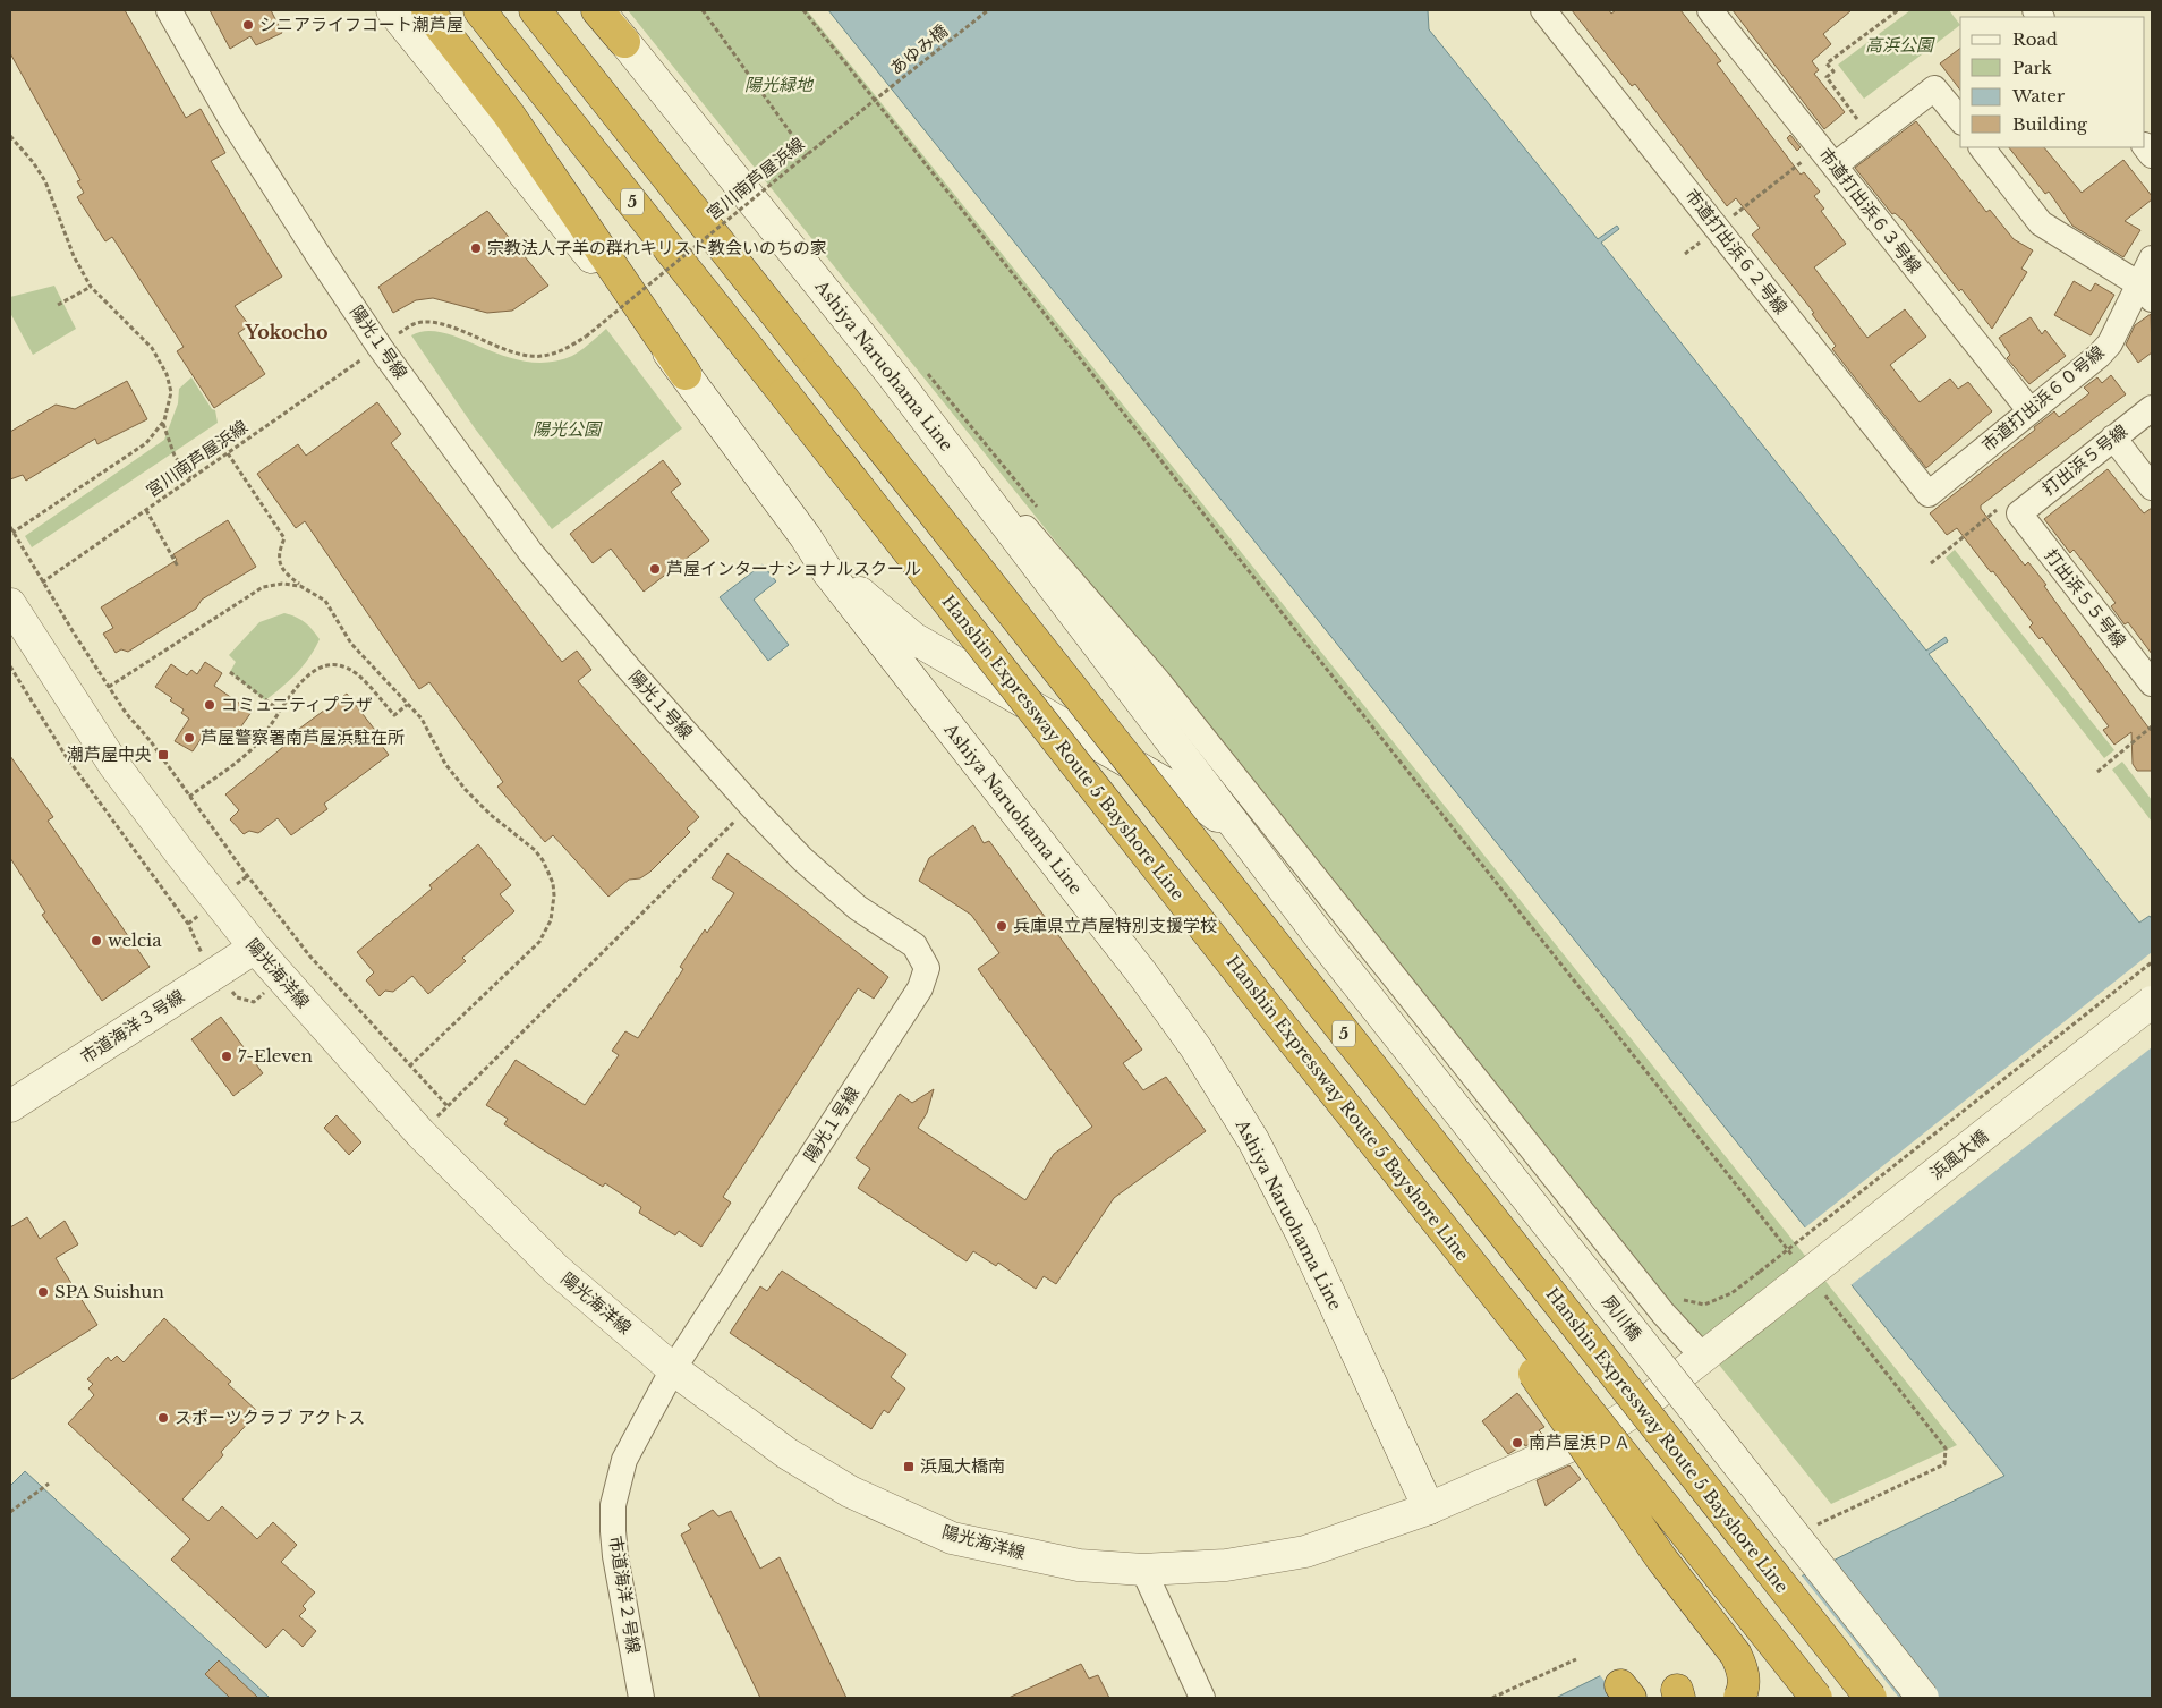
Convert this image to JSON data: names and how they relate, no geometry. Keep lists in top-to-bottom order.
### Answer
{
  "streets": {
    "highway": ["5", "Hanshin Expressway Route 5 Bayshore Line"],
    "main road": [
      "Ashiya Naruohama Line",
      "陽光海洋線",
      "市道海洋３号線",
      "浜風大橋",
      "夙川橋"
    ],
    "street": [
      "市道打出浜６３号線",
      "市道打出浜６２号線",
      "陽光１号線",
      "市道打出浜６０号線",
      "打出浜５号線",
      "打出浜５５号線",
      "市道海洋２号線"
    ],
    "path": ["あゆみ橋", "宮川南芦屋浜線"]
  },
  "crossings": [
    ["あゆみ橋", "宮川南芦屋浜線"],
    ["市道打出浜６３号線", "市道打出浜６０号線"],
    ["市道打出浜６２号線", "市道打出浜６０号線"],
    ["陽光１号線", "陽光海洋線"],
    ["陽光１号線", "市道海洋２号線"],
    ["Ashiya Naruohama Line", "陽光海洋線"],
    ["Ashiya Naruohama Line", "夙川橋"],
    ["打出浜５号線", "打出浜５５号線"],
    ["陽光海洋線", "市道海洋３号線"],
    ["陽光海洋線", "浜風大橋"],
    ["陽光海洋線", "市道海洋２号線"]
  ],
  "districts": ["Yokocho"],
  "parks": ["高浜公園", "陽光緑地", "陽光公園"],
  "places": {
    "other": [
      "シニアライフコート潮芦屋",
      "宗教法人子羊の群れキリスト教会いのちの家",
      "芦屋インターナショナルスクール",
      "コミュニティプラザ",
      "芦屋警察署南芦屋浜駐在所",
      "兵庫県立芦屋特別支援学校",
      "welcia",
      "7-Eleven",
      "SPA Suishun",
      "スポーツクラブ アクトス",
      "南芦屋浜ＰＡ"
    ],
    "transit": ["潮芦屋中央", "浜風大橋南"]
  },
  "legend": [
    "Road",
    "Park",
    "Water",
    "Building"
  ]
}
